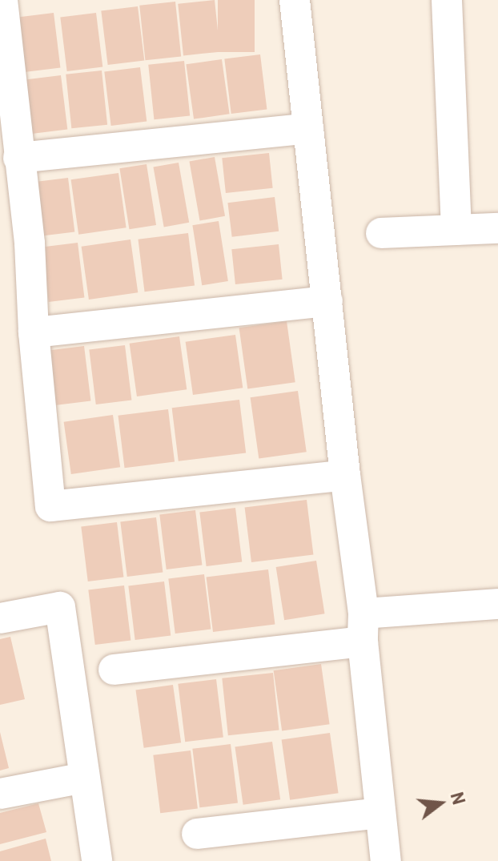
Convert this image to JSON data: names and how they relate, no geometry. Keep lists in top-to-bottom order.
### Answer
{
  "north": "right"
}
